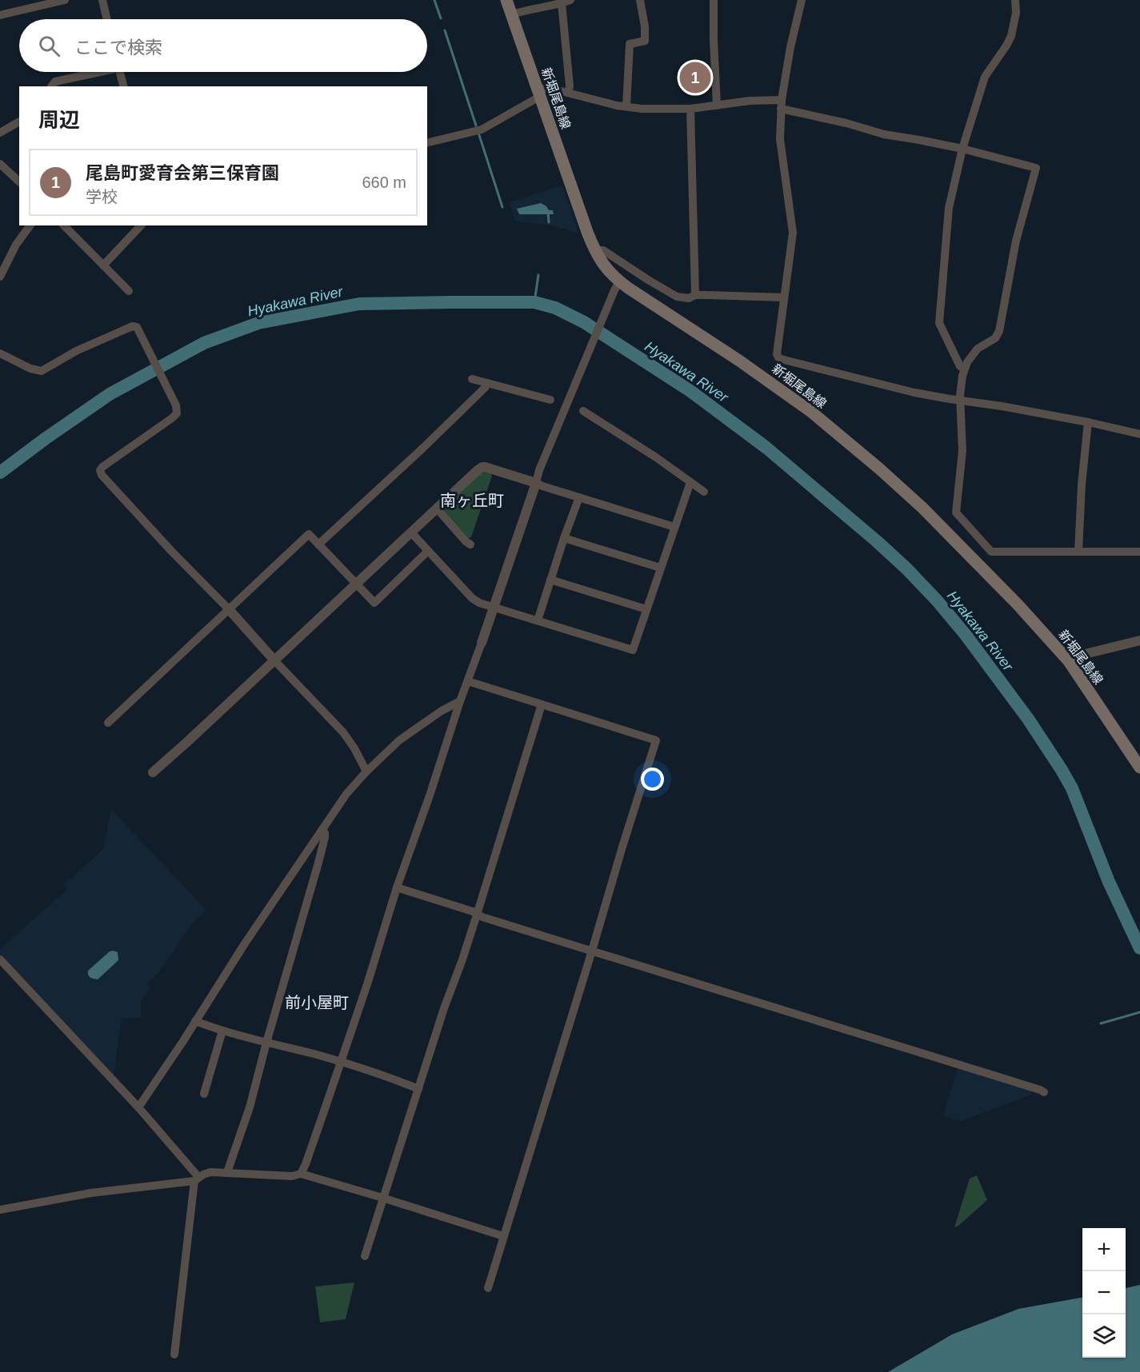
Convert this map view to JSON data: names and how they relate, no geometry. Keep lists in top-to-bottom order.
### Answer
{
  "streets": {
    "main road": ["新堀尾島線"]
  },
  "districts": ["南ヶ丘町", "前小屋町"],
  "water": ["Hyakawa River"],
  "page": {
    "search": "ここで検索",
    "pins": "1",
    "heading": "周辺",
    "list": [
      {
        "mark": "1",
        "name": "尾島町愛育会第三保育園",
        "note": "学校",
        "value": "660 m"
      }
    ],
    "map_buttons": ["+", "−"]
  }
}
